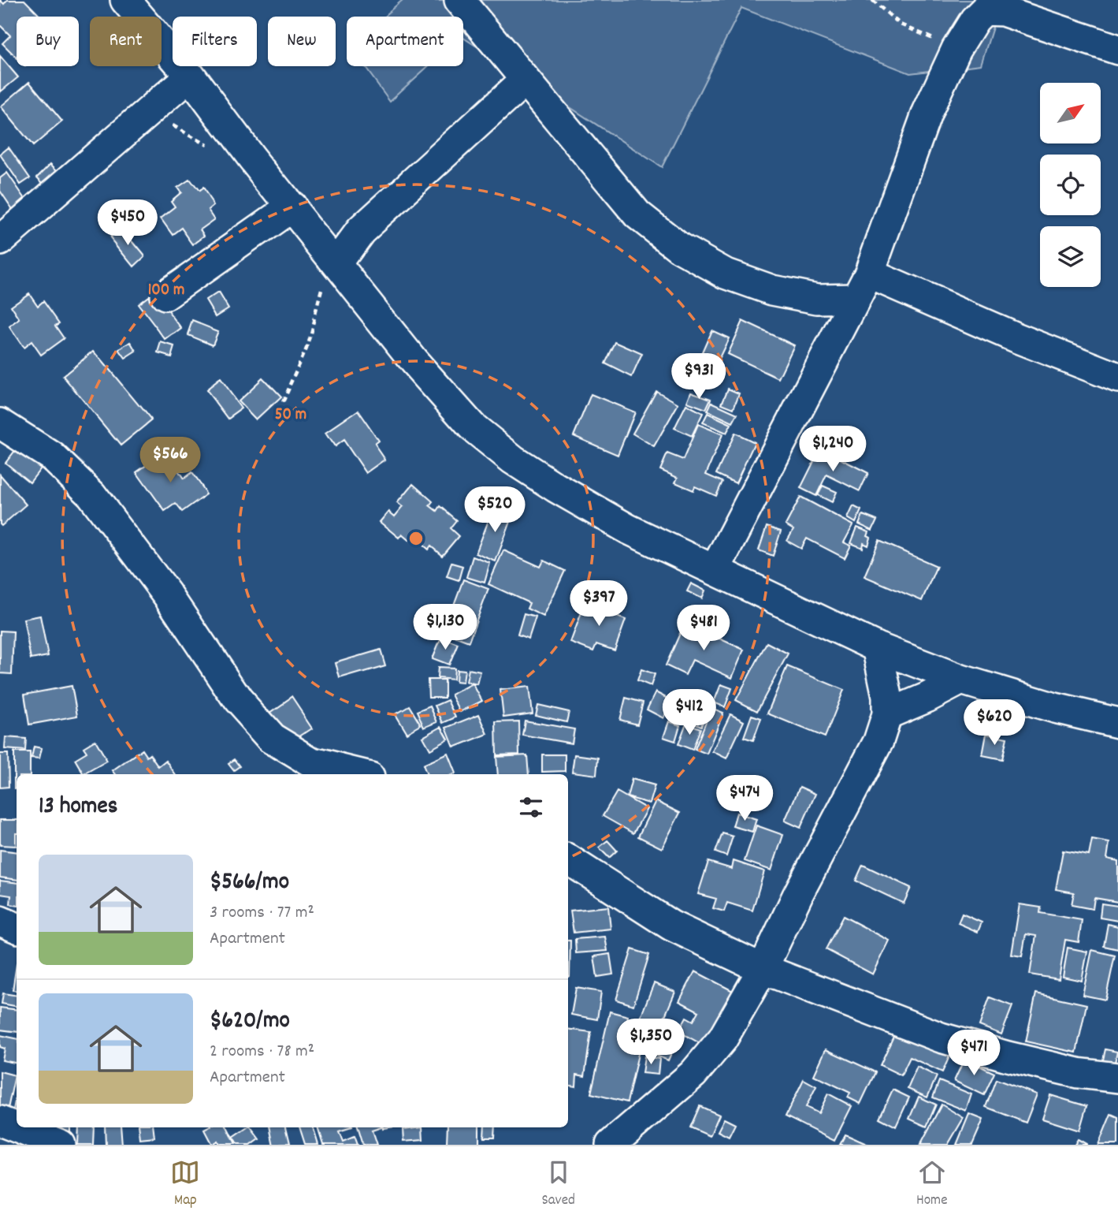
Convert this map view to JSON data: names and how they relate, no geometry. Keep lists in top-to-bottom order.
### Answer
{
  "north": "top right",
  "page": {
    "chip": [
      "Buy",
      "Rent",
      "Filters",
      "New",
      "Apartment"
    ],
    "price": [
      "$450",
      "$931",
      "$1,240",
      "$566",
      "$520",
      "$397",
      "$1,130",
      "$481",
      "$412",
      "$620",
      "$474",
      "$1,350",
      "$471"
    ],
    "heading": "13 homes",
    "list": [
      {
        "name": "$566/mo",
        "note": "3 rooms · 77 m² · Apartment"
      },
      {
        "name": "$620/mo",
        "note": "2 rooms · 78 m² · Apartment"
      }
    ],
    "tabs": ["Map", "Saved", "Home"]
  },
  "rings": ["100 m", "50 m"]
}
